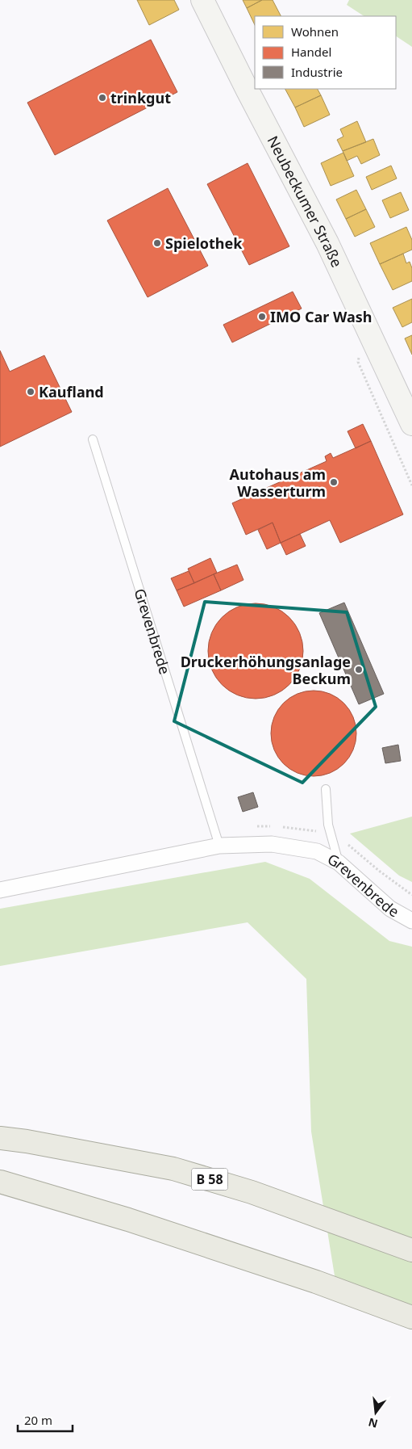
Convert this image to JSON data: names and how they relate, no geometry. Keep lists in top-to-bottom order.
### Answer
{
  "streets": {
    "main road": ["Neubeckumer Straße", "B 58"],
    "street": ["Grevenbrede"]
  },
  "places": [
    "trinkgut",
    "Spielothek",
    "IMO Car Wash",
    "Kaufland",
    "Autohaus am Wasserturm",
    "Druckerhöhungsanlage Beckum"
  ],
  "legend": ["Wohnen", "Handel", "Industrie"],
  "scale_bar": "20 m",
  "north": "bottom"
}
